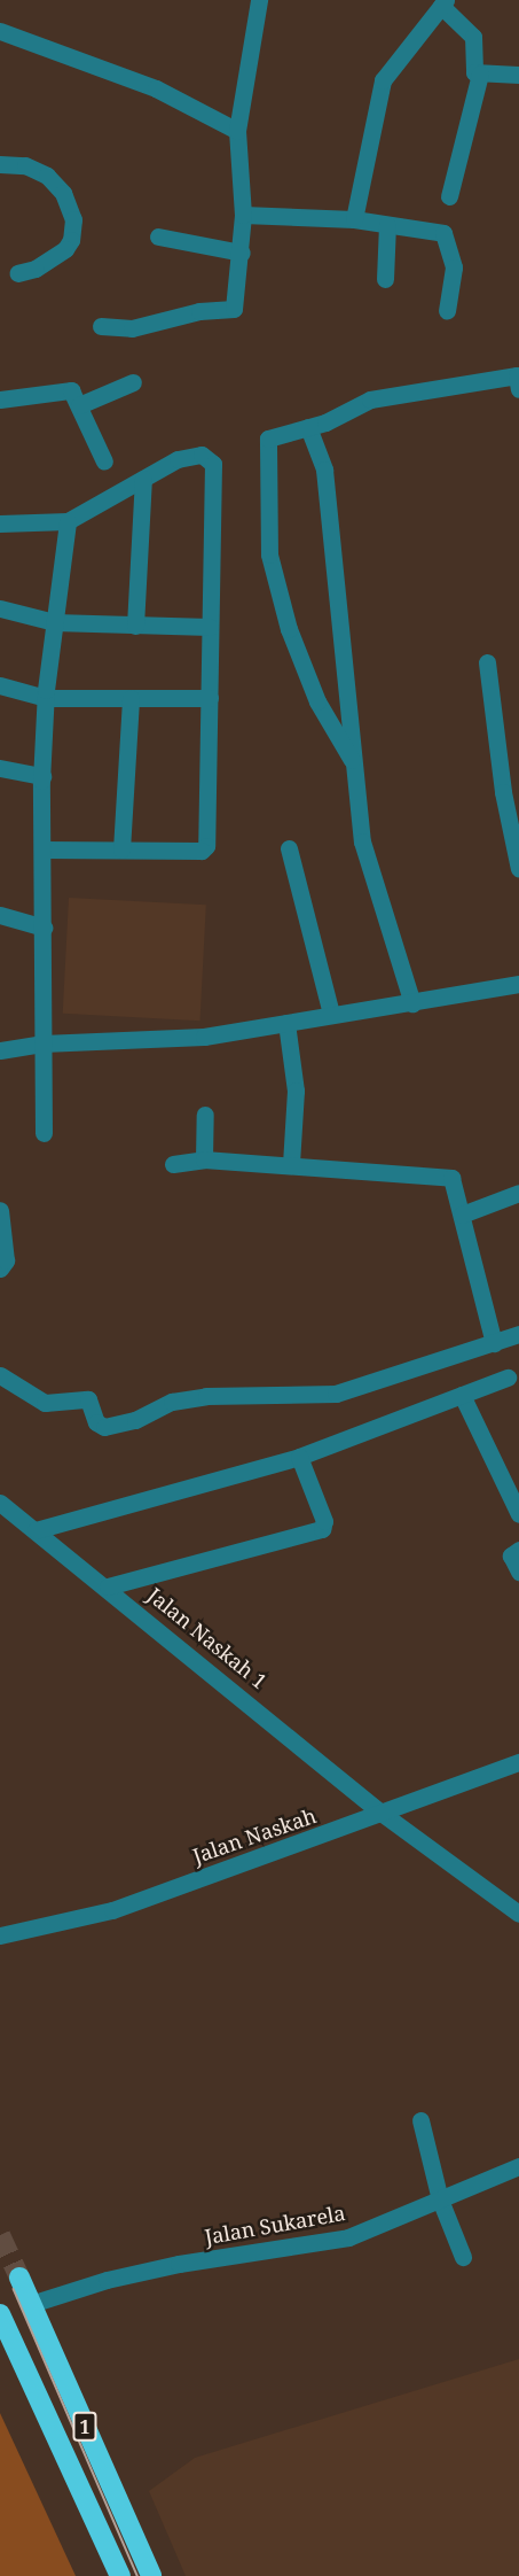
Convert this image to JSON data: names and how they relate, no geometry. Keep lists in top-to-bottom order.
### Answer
{
  "streets": {
    "highway": ["1"],
    "street": ["Jalan Naskah 1", "Jalan Naskah", "Jalan Sukarela"]
  },
  "crossings": [
    ["Jalan Naskah 1", "Jalan Naskah"],
    ["Jalan Sukarela", "1"]
  ]
}
